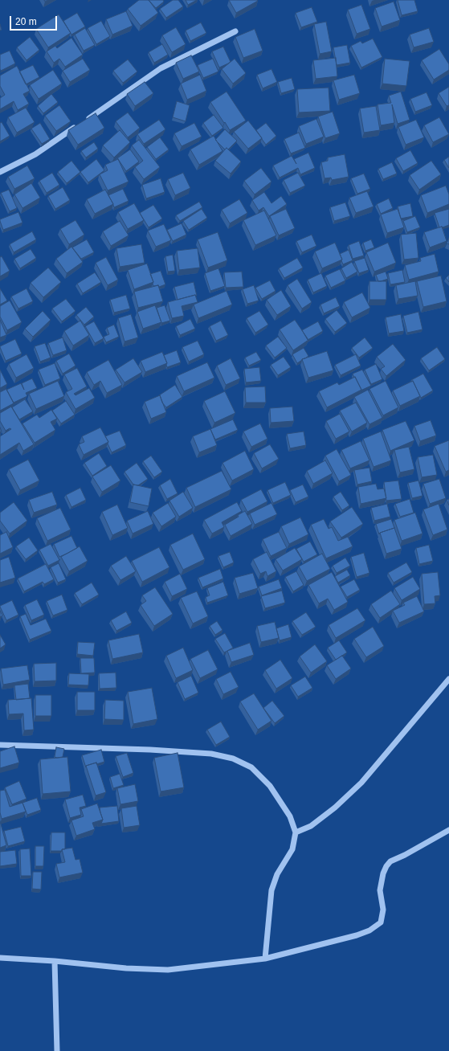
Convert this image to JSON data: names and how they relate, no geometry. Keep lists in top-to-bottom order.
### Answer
{
  "scale_bar": "20 m"
}
